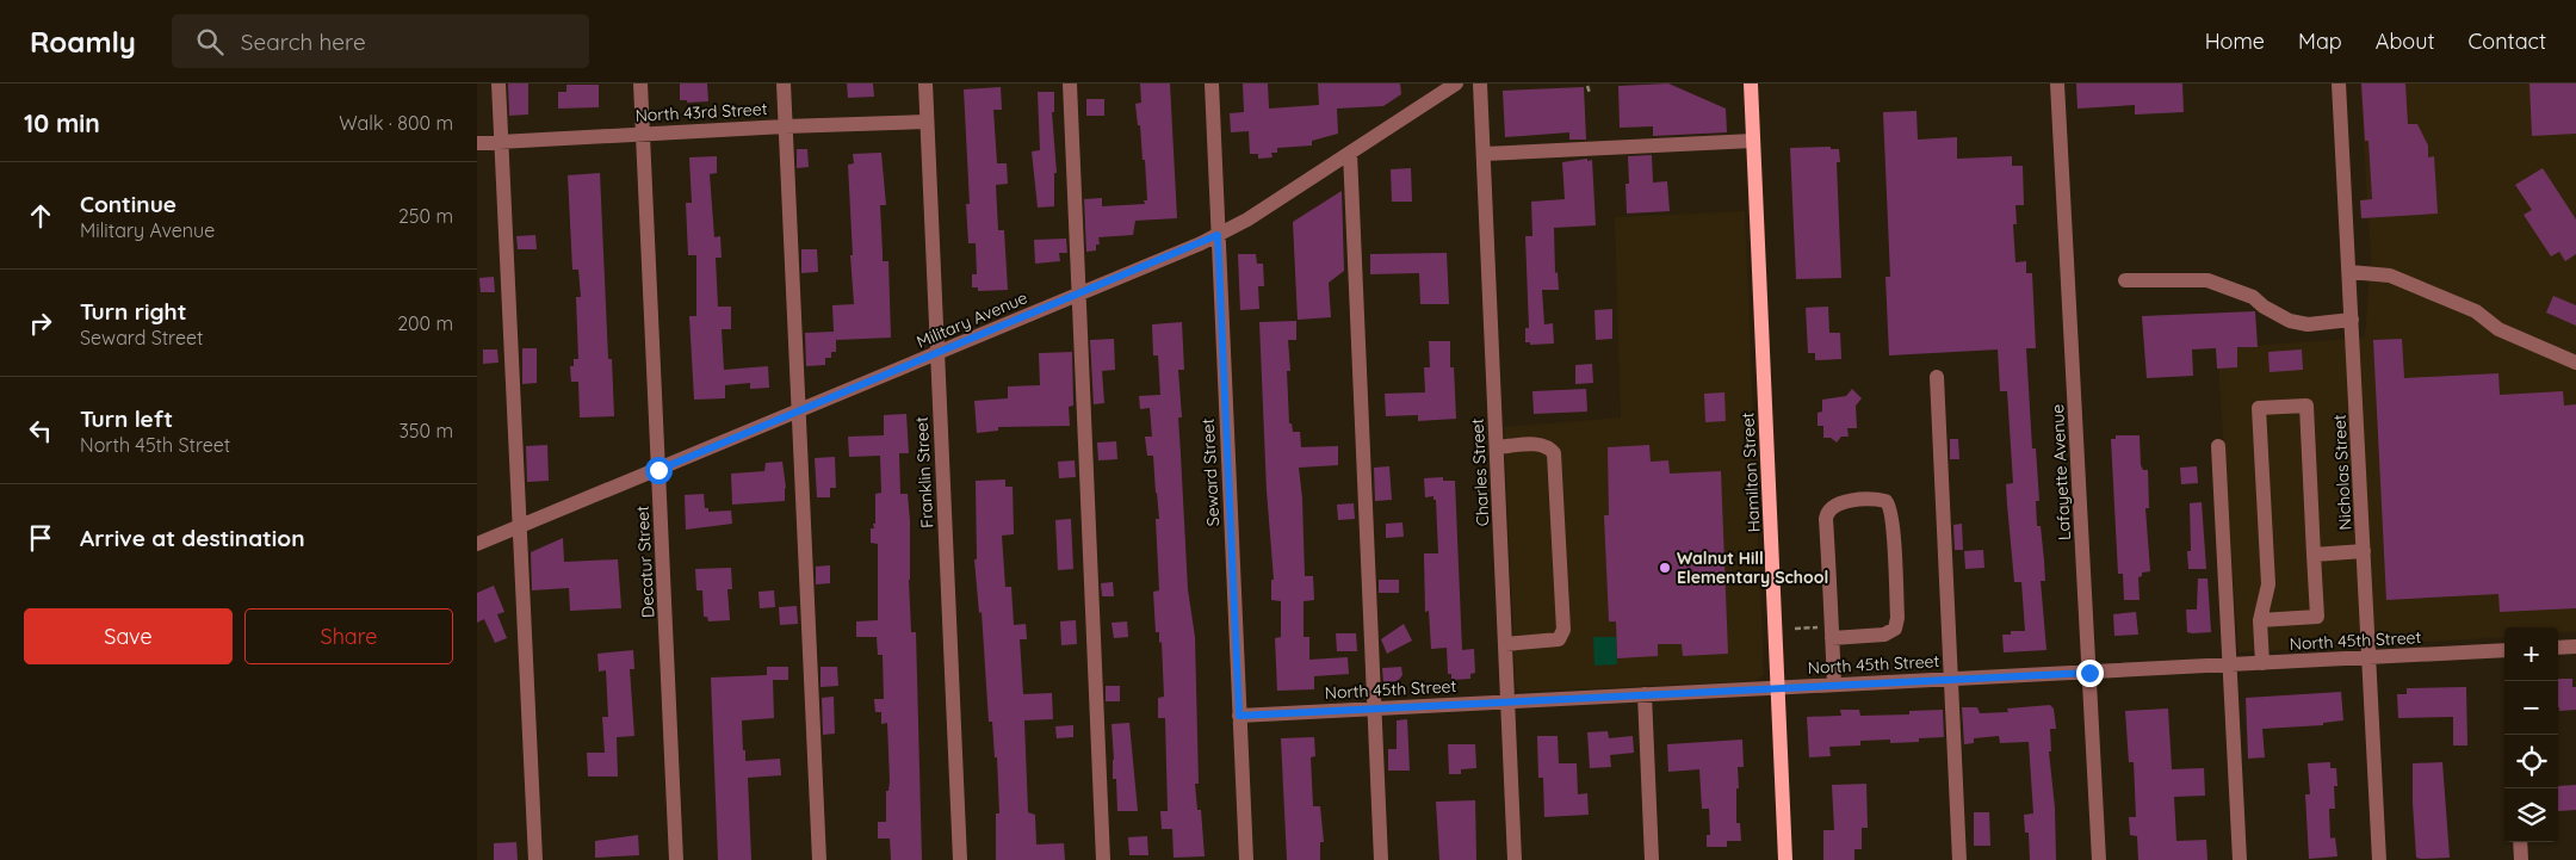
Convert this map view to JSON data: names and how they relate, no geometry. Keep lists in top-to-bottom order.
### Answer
{
  "streets": {
    "main road": ["Hamilton Street"],
    "street": [
      "North 43rd Street",
      "Military Avenue",
      "Franklin Street",
      "Seward Street",
      "Charles Street",
      "Lafayette Avenue",
      "Nicholas Street",
      "Decatur Street",
      "North 45th Street"
    ]
  },
  "crossings": [
    ["North 43rd Street", "Franklin Street"],
    ["North 43rd Street", "Decatur Street"],
    ["Military Avenue", "Franklin Street"],
    ["Military Avenue", "Seward Street"],
    ["Military Avenue", "Decatur Street"],
    ["Seward Street", "North 45th Street"],
    ["Charles Street", "North 45th Street"],
    ["Hamilton Street", "North 45th Street"],
    ["Lafayette Avenue", "North 45th Street"],
    ["Nicholas Street", "North 45th Street"]
  ],
  "places": ["Walnut Hill Elementary School"],
  "page": {
    "header": "Roamly",
    "search": "Search here",
    "nav": [
      "Home",
      "Map",
      "About",
      "Contact"
    ],
    "heading": ["10 min", "Walk · 800 m"],
    "list": [
      ["Continue", "Military Avenue", "250 m"],
      ["Turn right", "Seward Street", "200 m"],
      ["Turn left", "North 45th Street", "350 m"],
      "Arrive at destination"
    ],
    "buttons": ["Save", "Share"],
    "map_buttons": ["+", "−"]
  }
}
